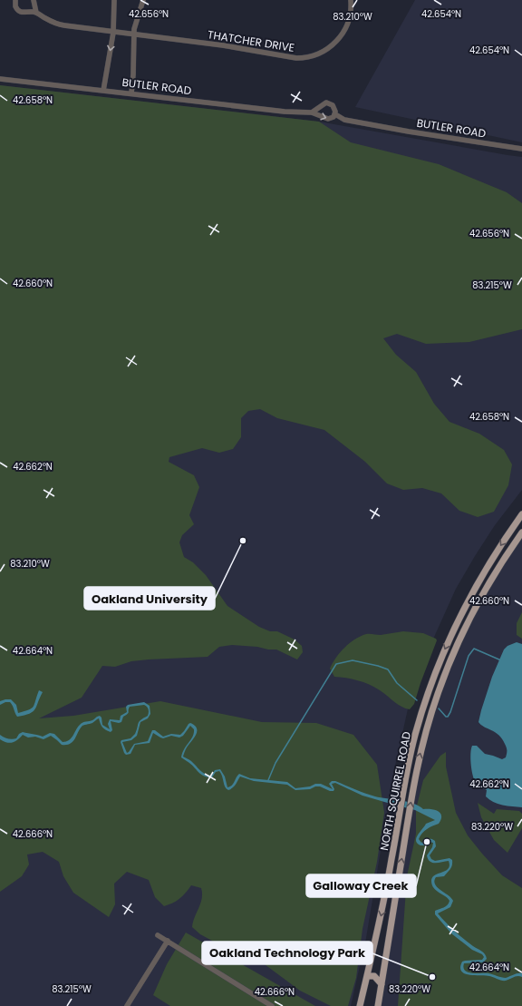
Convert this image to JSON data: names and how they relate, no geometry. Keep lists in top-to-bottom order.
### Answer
{
  "streets": {
    "main road": ["NORTH SQUIRREL ROAD"],
    "street": ["THATCHER DRIVE", "BUTLER ROAD"]
  },
  "places": ["Oakland University", "Galloway Creek", "Oakland Technology Park"],
  "coordinates": [
    "42.656°N",
    "42.654°N",
    "83.210°W",
    "42.658°N",
    "42.660°N",
    "83.215°W",
    "42.662°N",
    "42.664°N",
    "83.220°W",
    "42.666°N"
  ]
}
